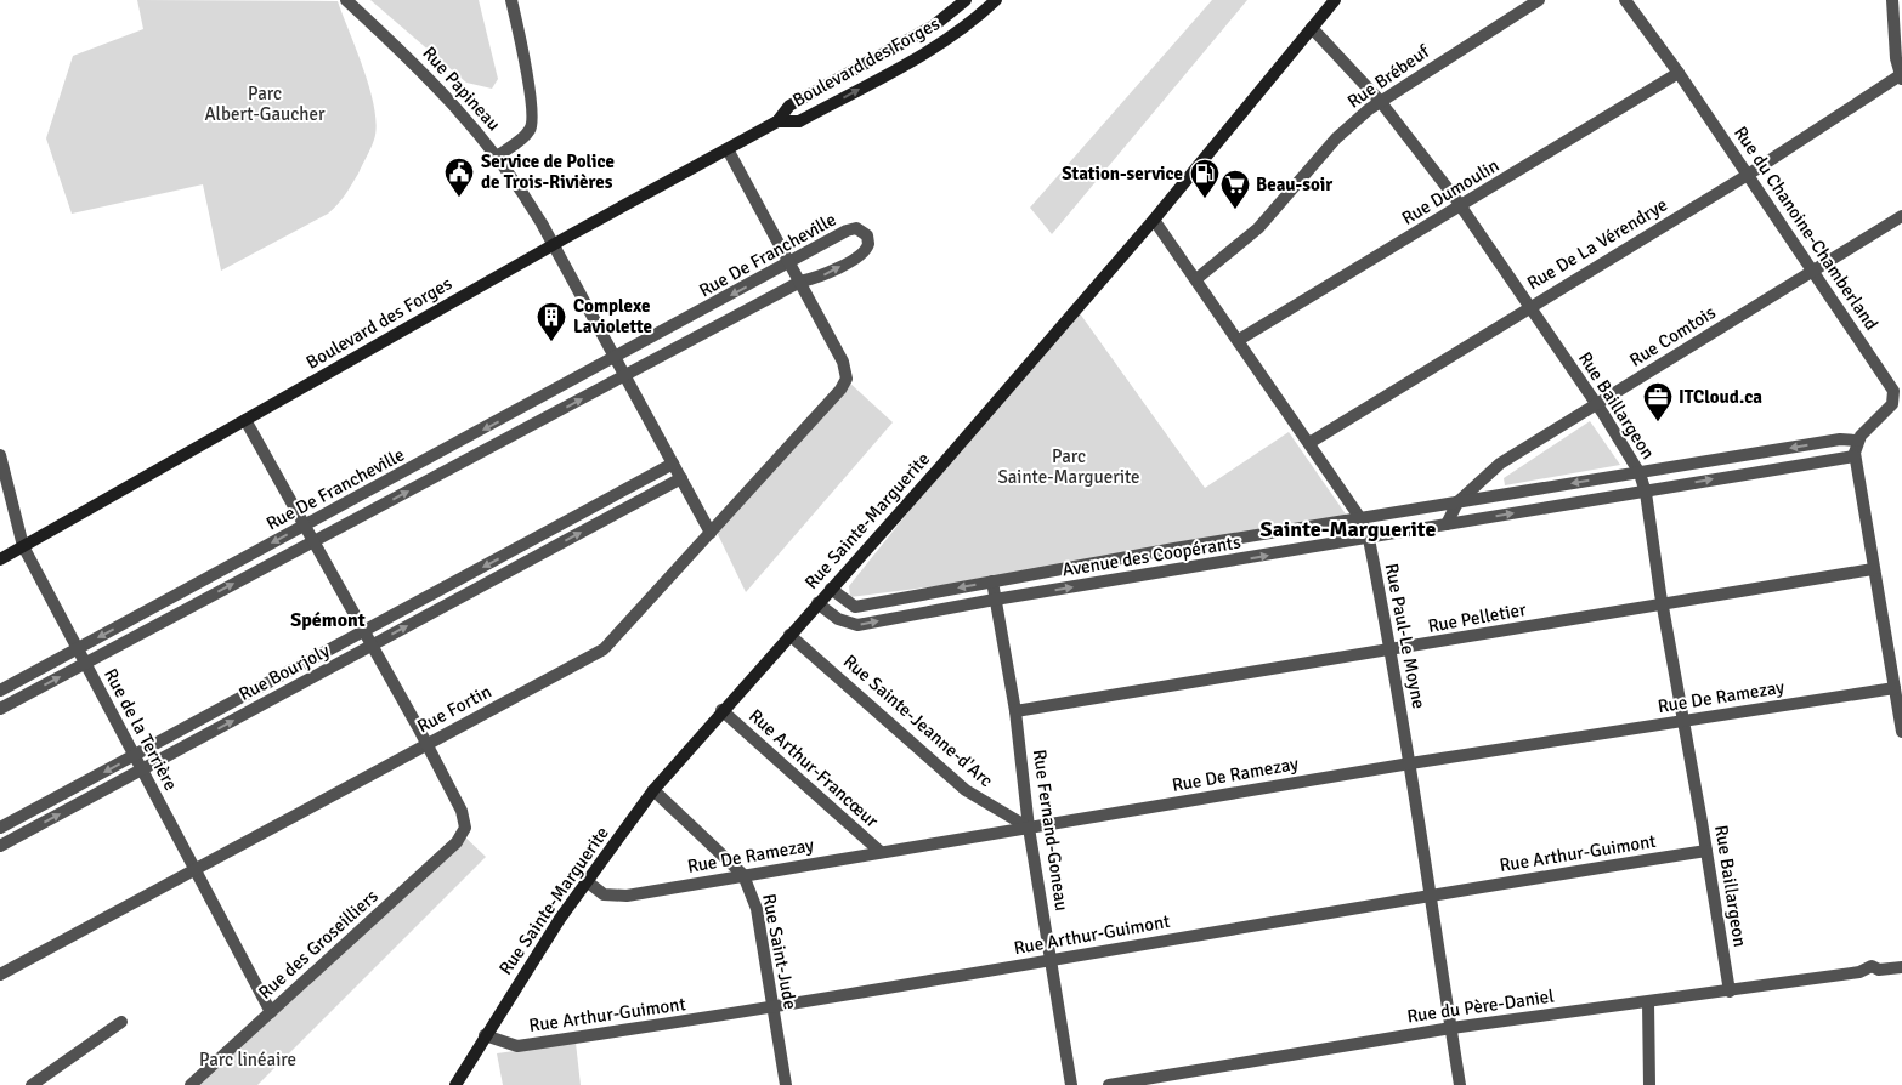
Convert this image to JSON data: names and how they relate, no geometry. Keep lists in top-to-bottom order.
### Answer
{
  "streets": {
    "street": [
      "Boulevard des Forges",
      "Rue Brébeuf",
      "Rue Papineau",
      "Rue Dumoulin",
      "Rue du Chanoine-Chamberland",
      "Rue De La Vérendrye",
      "Rue De Francheville",
      "Rue Comtois",
      "Rue Baillargeon",
      "Rue Sainte-Marguerite",
      "Avenue des Coopérants",
      "Rue Pelletier",
      "Rue Paul-Le Moyne",
      "Rue Bourjoly",
      "Rue De Ramezay",
      "Rue Fortin",
      "Rue Sainte-Jeanne-d'Arc",
      "Rue de la Terrière",
      "Rue Arthur-Francœur",
      "Rue Fernand-Goneau",
      "Rue Arthur-Guimont",
      "Rue des Groseilliers",
      "Rue Saint-Jude",
      "Rue du Père-Daniel"
    ]
  },
  "crossings": [
    ["Boulevard des Forges", "Rue Papineau"],
    ["Boulevard des Forges", "Rue de la Terrière"],
    ["Rue Brébeuf", "Rue Baillargeon"],
    ["Rue Brébeuf", "Rue Paul-Le Moyne"],
    ["Rue Papineau", "Rue De Francheville"],
    ["Rue Papineau", "Rue Bourjoly"],
    ["Rue Papineau", "Rue Fortin"],
    ["Rue Dumoulin", "Rue du Chanoine-Chamberland"],
    ["Rue Dumoulin", "Rue Baillargeon"],
    ["Rue Dumoulin", "Rue Paul-Le Moyne"],
    ["Rue du Chanoine-Chamberland", "Rue De La Vérendrye"],
    ["Rue du Chanoine-Chamberland", "Rue Comtois"],
    ["Rue du Chanoine-Chamberland", "Avenue des Coopérants"],
    ["Rue De La Vérendrye", "Rue Baillargeon"],
    ["Rue De La Vérendrye", "Rue Paul-Le Moyne"],
    ["Rue De Francheville", "Rue Fortin"],
    ["Rue De Francheville", "Rue de la Terrière"],
    ["Rue Comtois", "Rue Baillargeon"],
    ["Rue Comtois", "Avenue des Coopérants"],
    ["Rue Baillargeon", "Rue Sainte-Marguerite"],
    ["Rue Baillargeon", "Avenue des Coopérants"],
    ["Rue Baillargeon", "Rue Pelletier"],
    ["Rue Baillargeon", "Rue De Ramezay"],
    ["Rue Baillargeon", "Rue Arthur-Guimont"],
    ["Rue Baillargeon", "Rue du Père-Daniel"],
    ["Rue Sainte-Marguerite", "Avenue des Coopérants"],
    ["Rue Sainte-Marguerite", "Rue Paul-Le Moyne"],
    ["Rue Sainte-Marguerite", "Rue De Ramezay"],
    ["Rue Sainte-Marguerite", "Rue Sainte-Jeanne-d'Arc"],
    ["Rue Sainte-Marguerite", "Rue Arthur-Francœur"],
    ["Rue Sainte-Marguerite", "Rue Arthur-Guimont"],
    ["Rue Sainte-Marguerite", "Rue Saint-Jude"],
    ["Avenue des Coopérants", "Rue Paul-Le Moyne"],
    ["Avenue des Coopérants", "Rue Fernand-Goneau"],
    ["Rue Pelletier", "Rue Paul-Le Moyne"],
    ["Rue Pelletier", "Rue Fernand-Goneau"],
    ["Rue Paul-Le Moyne", "Rue De Ramezay"],
    ["Rue Paul-Le Moyne", "Rue Arthur-Guimont"],
    ["Rue Paul-Le Moyne", "Rue du Père-Daniel"],
    ["Rue Bourjoly", "Rue de la Terrière"],
    ["Rue De Ramezay", "Rue Sainte-Jeanne-d'Arc"],
    ["Rue De Ramezay", "Rue Arthur-Francœur"],
    ["Rue De Ramezay", "Rue Fernand-Goneau"],
    ["Rue De Ramezay", "Rue Saint-Jude"],
    ["Rue Fortin", "Rue de la Terrière"],
    ["Rue Fortin", "Rue des Groseilliers"],
    ["Rue Sainte-Jeanne-d'Arc", "Rue Fernand-Goneau"],
    ["Rue de la Terrière", "Rue des Groseilliers"],
    ["Rue Fernand-Goneau", "Rue Arthur-Guimont"],
    ["Rue Arthur-Guimont", "Rue Saint-Jude"]
  ],
  "districts": ["Sainte-Marguerite", "Spémont"],
  "parks": ["Parc Albert-Gaucher", "Parc Sainte-Marguerite", "Parc linéaire"],
  "places": {
    "public building": ["Service de Police de Trois-Rivières"],
    "fuel station": ["Station-service"],
    "supermarket": ["Beau-soir"],
    "building": ["Complexe Laviolette"],
    "office": ["ITCloud.ca"]
  }
}
